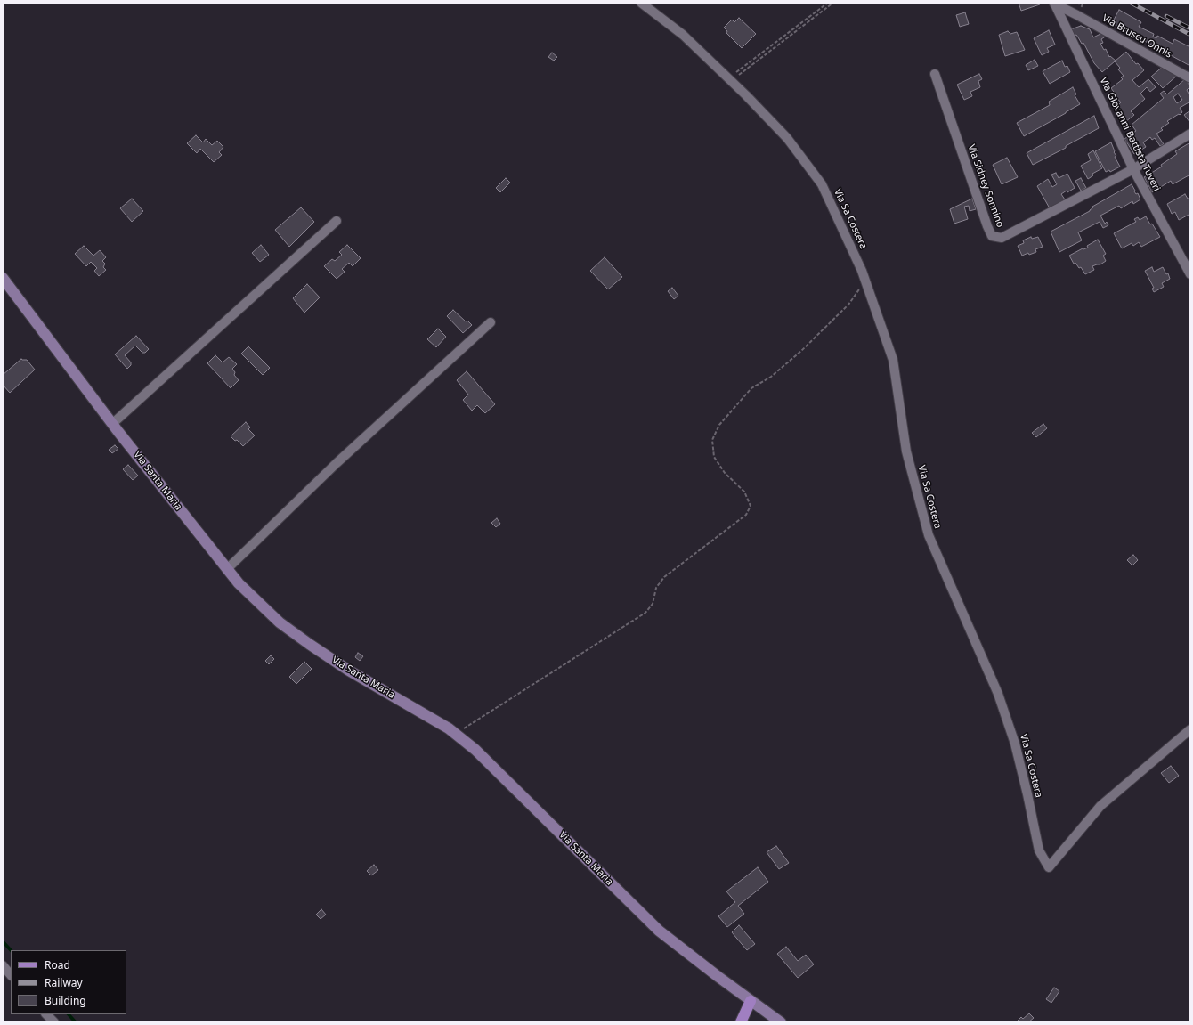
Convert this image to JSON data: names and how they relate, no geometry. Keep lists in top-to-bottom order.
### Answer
{
  "streets": {
    "street": [
      "Via Bruscu Onnis",
      "Via Giovanni Battista Tuveri",
      "Via Sidney Sonnino",
      "Via Sa Costera",
      "Via Santa Maria"
    ]
  },
  "crossings": [
    ["Via Bruscu Onnis", "Via Giovanni Battista Tuveri"],
    ["Via Giovanni Battista Tuveri", "Via Sidney Sonnino"]
  ],
  "legend": ["Road", "Railway", "Building"]
}
